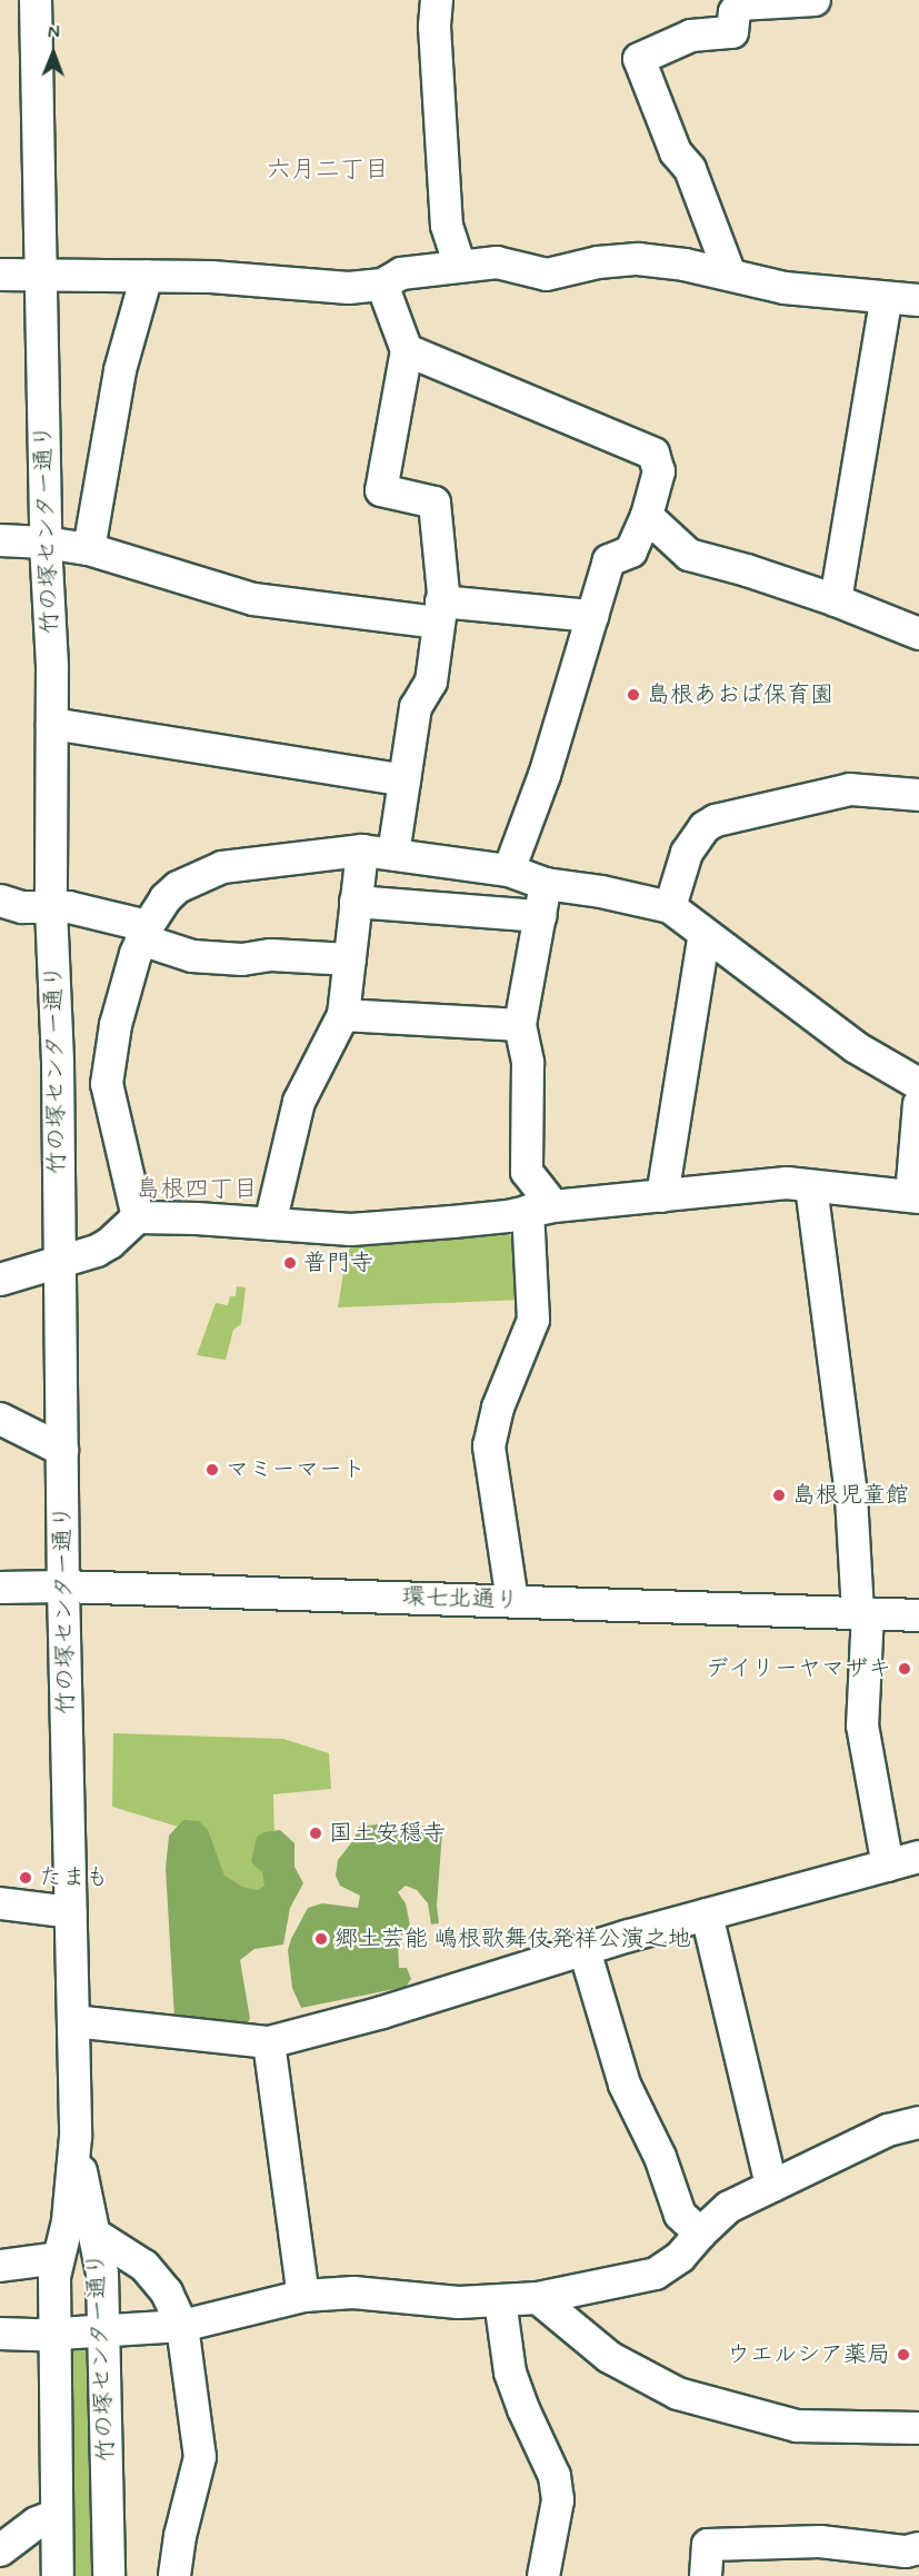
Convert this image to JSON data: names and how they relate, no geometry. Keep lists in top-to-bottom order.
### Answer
{
  "streets": {
    "street": ["竹の塚センター通り", "環七北通り"]
  },
  "crossings": [
    ["竹の塚センター通り", "環七北通り"]
  ],
  "districts": ["六月二丁目", "島根四丁目"],
  "places": [
    "島根あおば保育園",
    "普門寺",
    "マミーマート",
    "島根児童館",
    "デイリーヤマザキ",
    "国土安穏寺",
    "たまも",
    "郷土芸能 嶋根歌舞伎発祥公演之地",
    "ウエルシア薬局"
  ],
  "north": "top"
}
